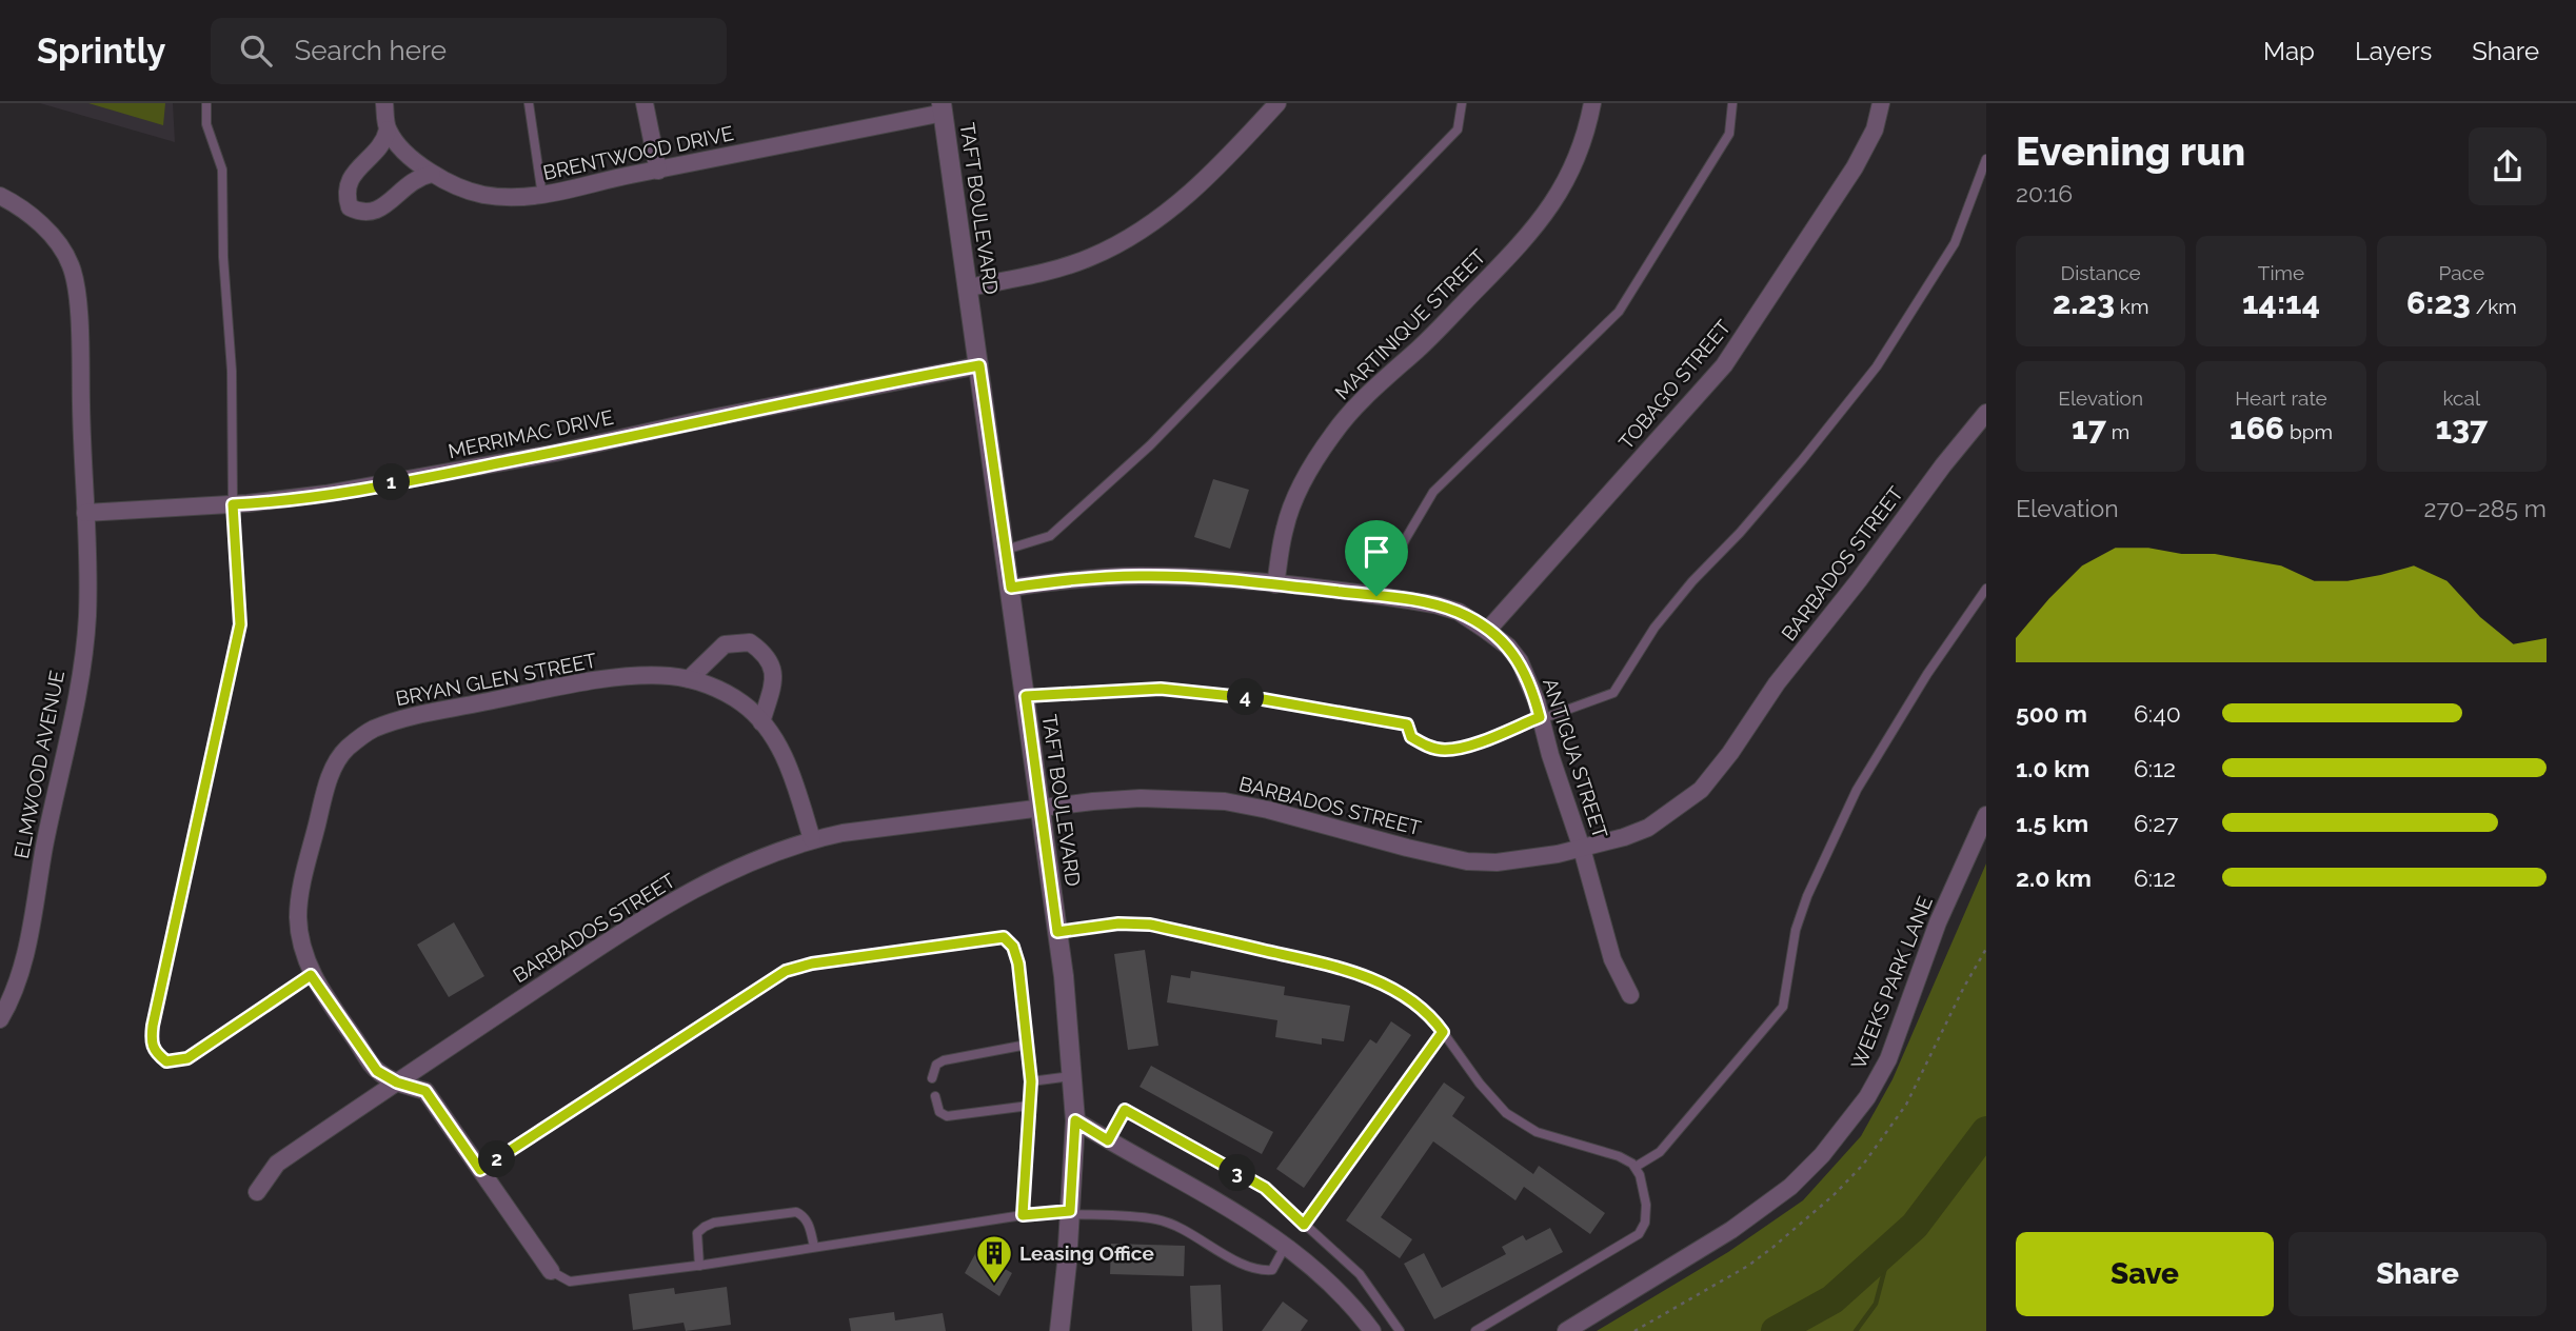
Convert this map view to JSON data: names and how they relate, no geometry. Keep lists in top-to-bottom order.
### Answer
{
  "streets": {
    "street": [
      "BRENTWOOD DRIVE",
      "TAFT BOULEVARD",
      "MARTINIQUE STREET",
      "TOBAGO STREET",
      "MERRIMAC DRIVE",
      "BARBADOS STREET",
      "BRYAN GLEN STREET",
      "ANTIGUA STREET",
      "ELMWOOD AVENUE",
      "WEEKS PARK LANE"
    ]
  },
  "crossings": [
    ["BRENTWOOD DRIVE", "TAFT BOULEVARD"],
    ["TAFT BOULEVARD", "MERRIMAC DRIVE"],
    ["TAFT BOULEVARD", "BARBADOS STREET"],
    ["TAFT BOULEVARD", "ANTIGUA STREET"],
    ["MARTINIQUE STREET", "ANTIGUA STREET"],
    ["TOBAGO STREET", "ANTIGUA STREET"],
    ["MERRIMAC DRIVE", "ELMWOOD AVENUE"],
    ["BARBADOS STREET", "BRYAN GLEN STREET"],
    ["BARBADOS STREET", "ANTIGUA STREET"]
  ],
  "places": {
    "building": ["Leasing Office"]
  },
  "page": {
    "header": "Sprintly",
    "search": "Search here",
    "nav": ["Map", "Layers", "Share"],
    "heading": ["Evening run", "20:16"],
    "stats": [
      ["Distance", "2.23 km"],
      ["Time", "14:14"],
      ["Pace", "6:23 /km"],
      ["Elevation", "17 m"],
      ["Heart rate", "166 bpm"],
      ["kcal", "137"]
    ],
    "pins": [
      "1",
      "4",
      "2",
      "3"
    ],
    "chart": ["Elevation", "270–285 m"],
    "list": [
      {
        "name": "500 m",
        "note": "6:40"
      },
      {
        "name": "1.0 km",
        "note": "6:12"
      },
      {
        "name": "1.5 km",
        "note": "6:27"
      },
      {
        "name": "2.0 km",
        "note": "6:12"
      }
    ],
    "buttons": ["Save", "Share"]
  }
}
